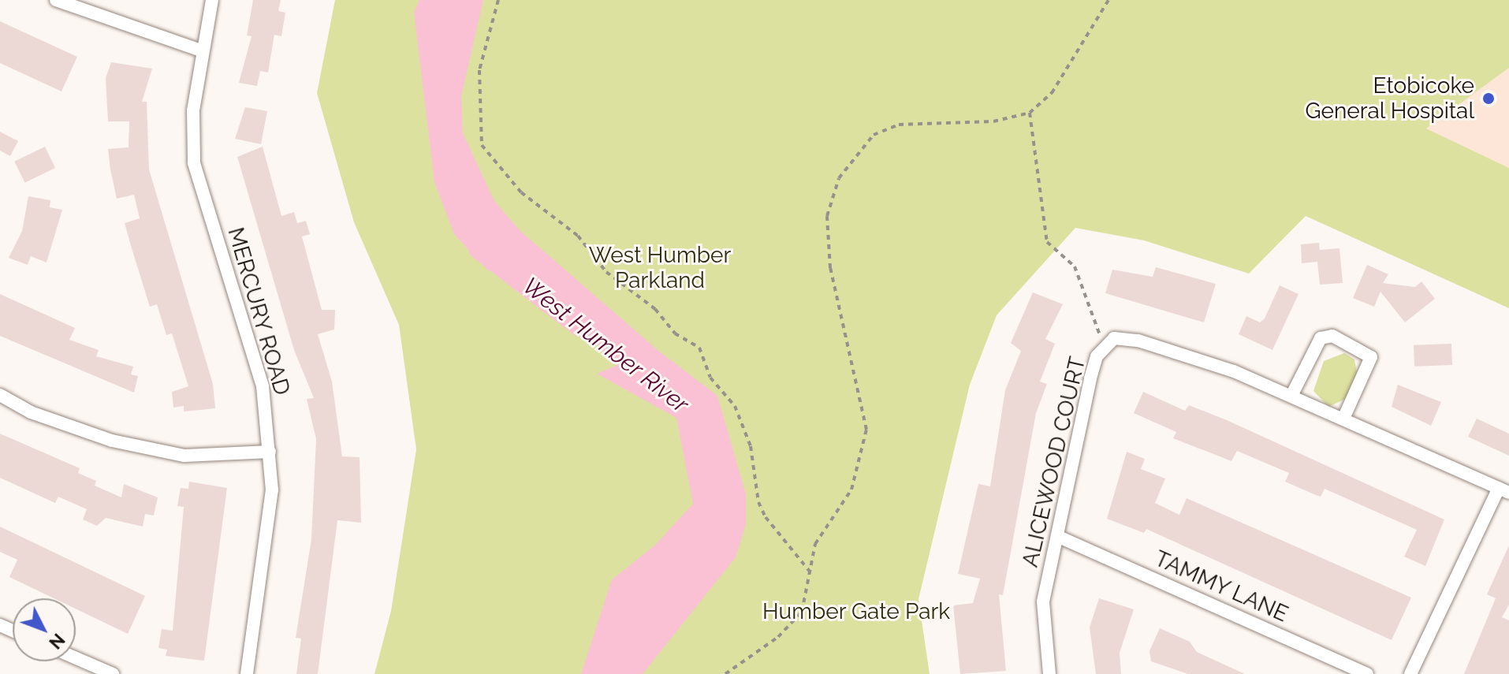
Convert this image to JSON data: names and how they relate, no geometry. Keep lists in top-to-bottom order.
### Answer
{
  "streets": {
    "street": ["MERCURY ROAD", "ALICEWOOD COURT", "TAMMY LANE"]
  },
  "crossings": [
    ["ALICEWOOD COURT", "TAMMY LANE"]
  ],
  "water": ["West Humber River"],
  "parks": ["West Humber Parkland", "Humber Gate Park"],
  "places": ["Etobicoke General Hospital"],
  "north": "bottom right"
}
